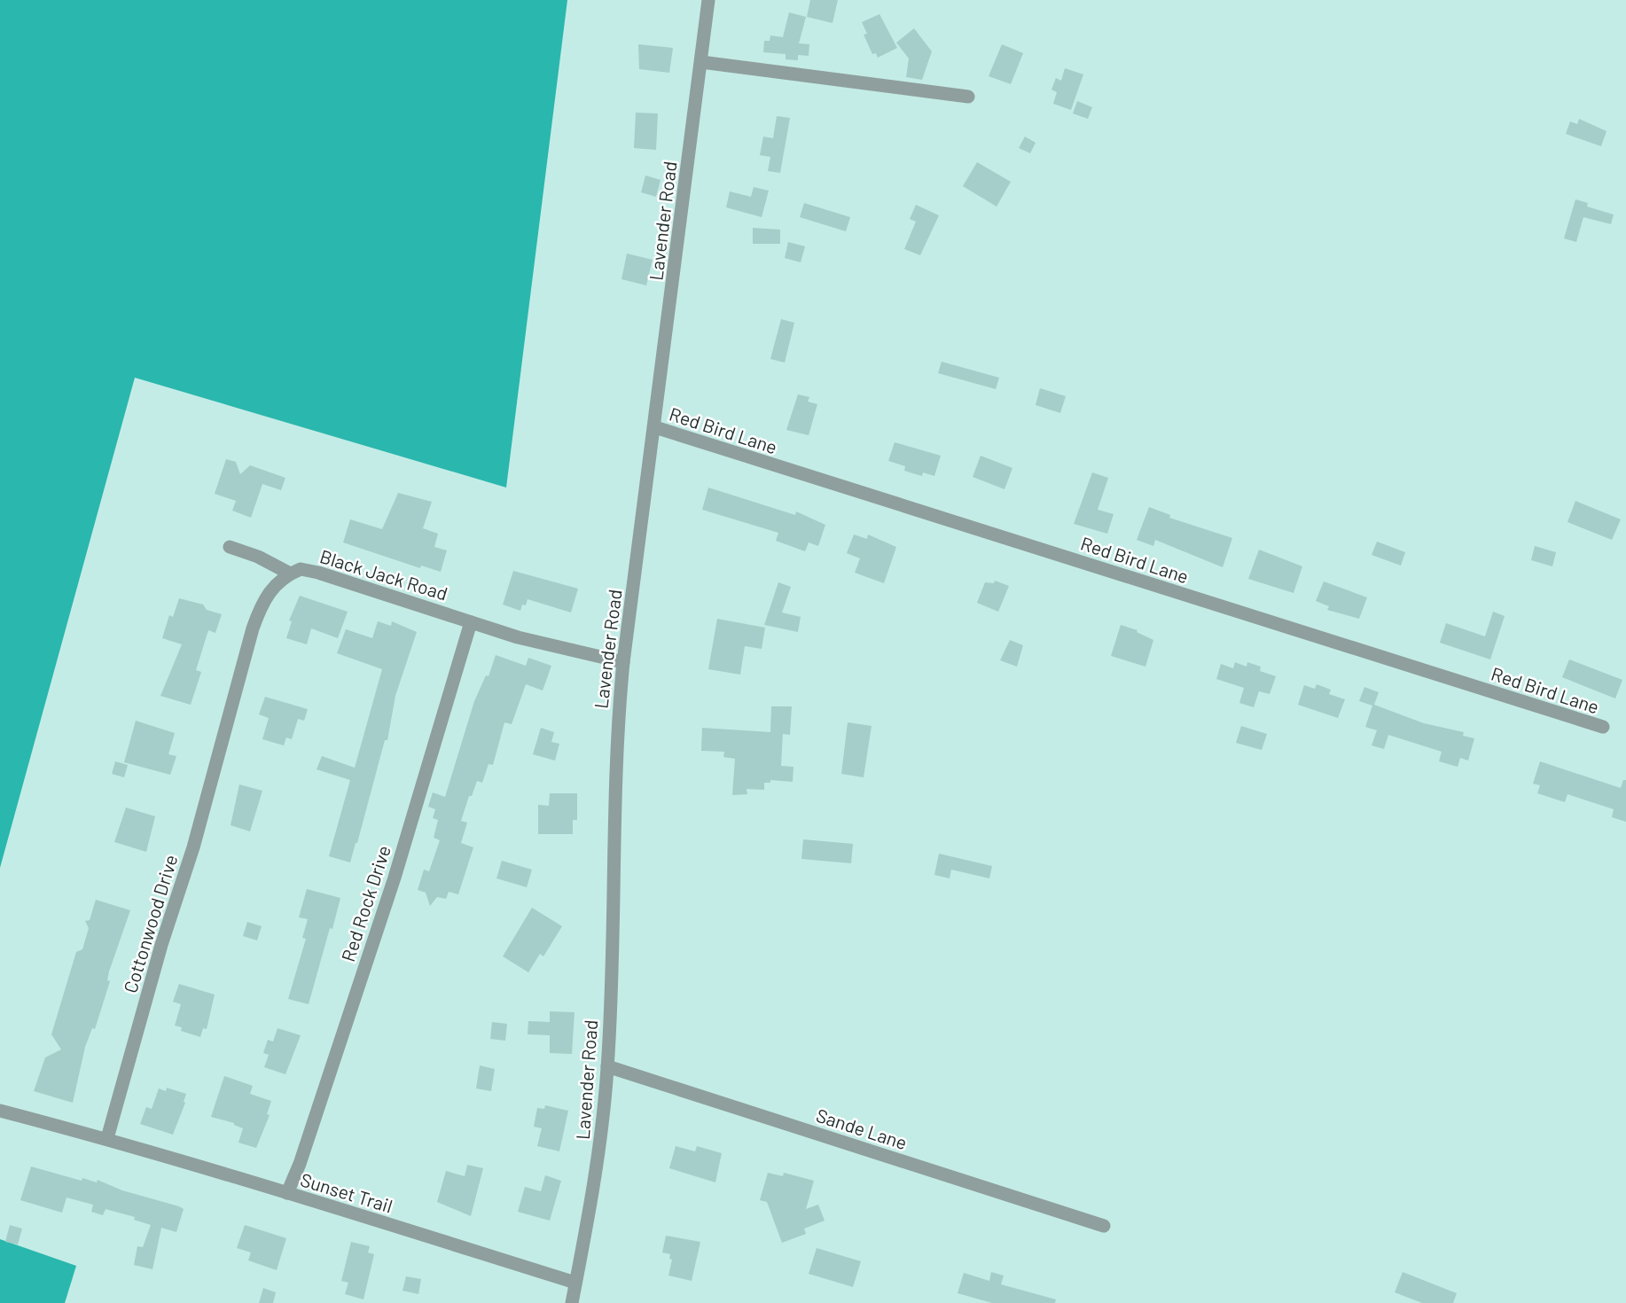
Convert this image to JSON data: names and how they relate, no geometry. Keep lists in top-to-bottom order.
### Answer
{
  "streets": {
    "street": [
      "Lavender Road",
      "Red Bird Lane",
      "Black Jack Road",
      "Red Rock Drive",
      "Cottonwood Drive",
      "Sande Lane",
      "Sunset Trail"
    ]
  },
  "crossings": [
    ["Lavender Road", "Red Bird Lane"],
    ["Lavender Road", "Black Jack Road"],
    ["Lavender Road", "Sande Lane"],
    ["Lavender Road", "Sunset Trail"],
    ["Black Jack Road", "Red Rock Drive"],
    ["Black Jack Road", "Cottonwood Drive"],
    ["Red Rock Drive", "Sunset Trail"],
    ["Cottonwood Drive", "Sunset Trail"]
  ]
}
